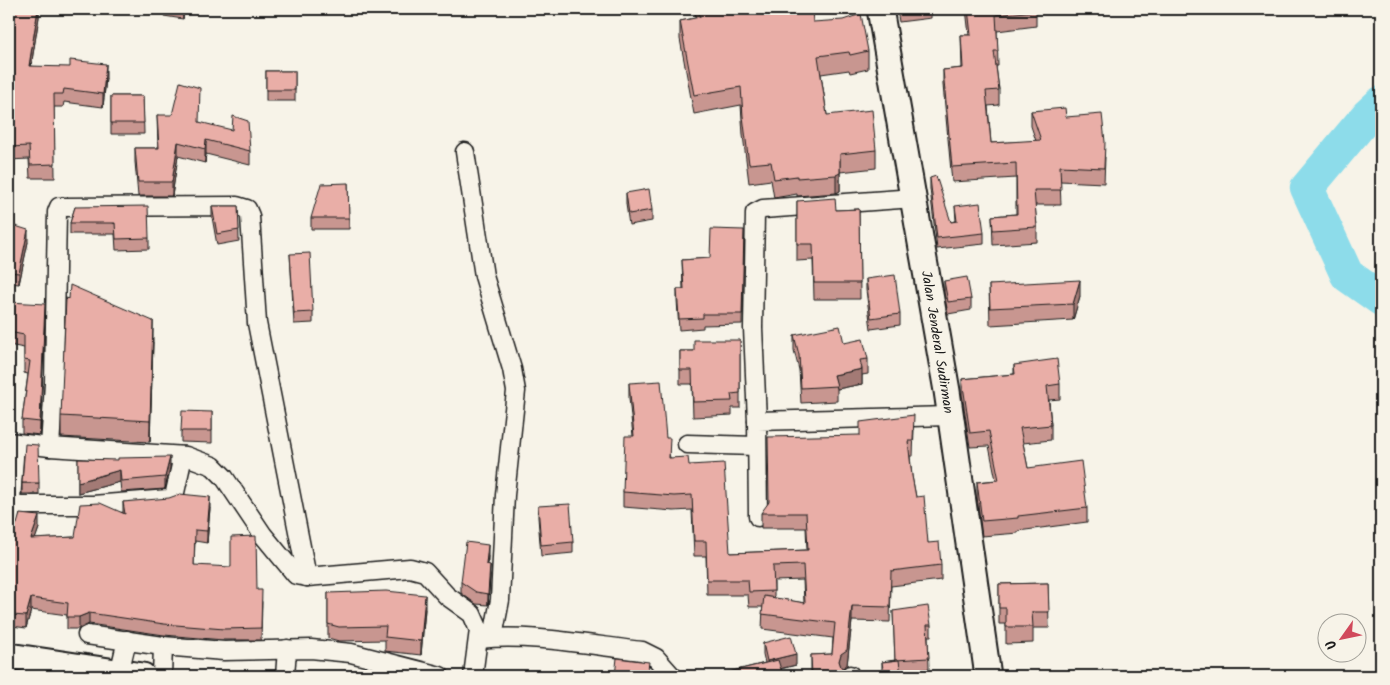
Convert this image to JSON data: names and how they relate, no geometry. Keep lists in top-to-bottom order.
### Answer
{
  "streets": {
    "main road": ["Jalan Jenderal Sudirman"]
  },
  "north": "bottom left"
}
